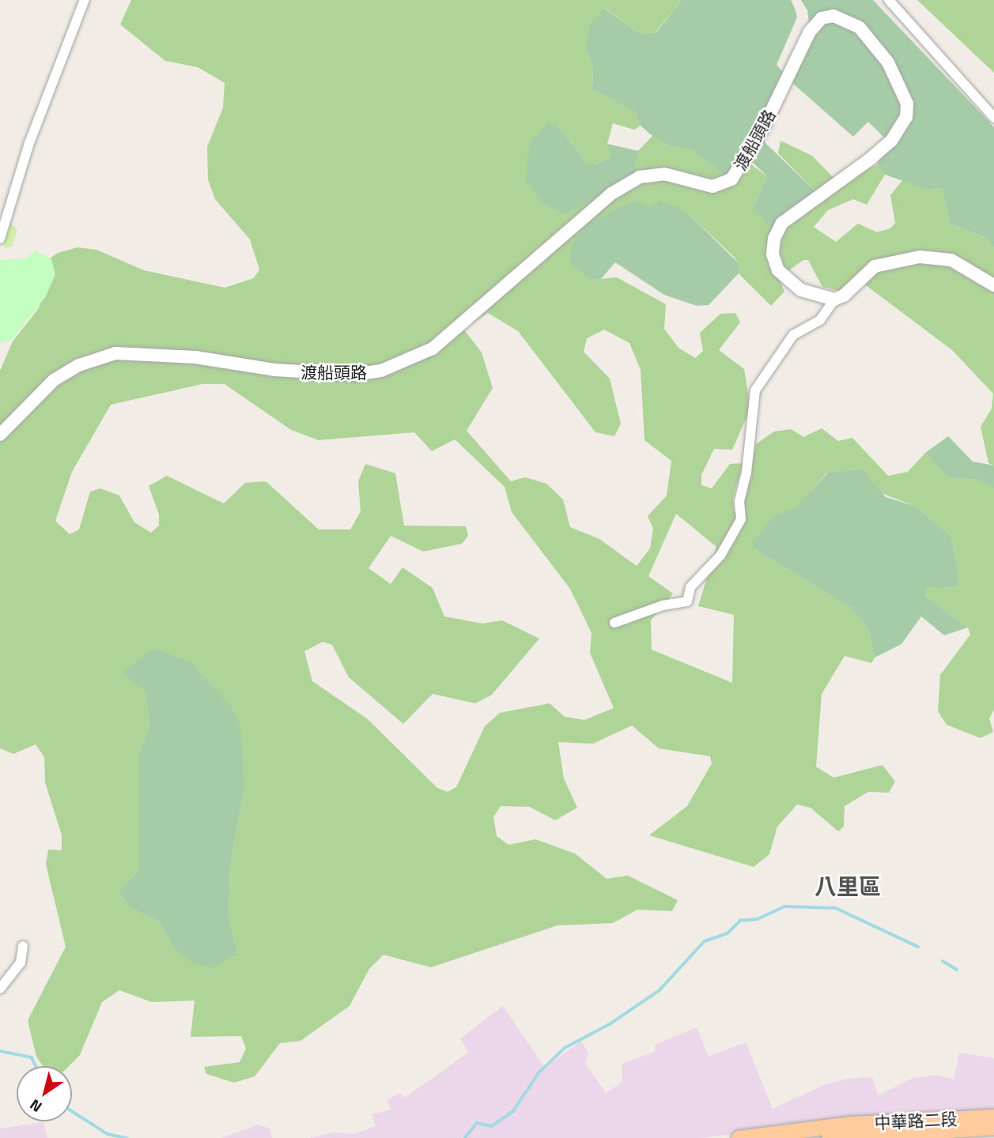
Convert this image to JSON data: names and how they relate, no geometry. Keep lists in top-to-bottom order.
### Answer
{
  "streets": {
    "main road": ["中華路二段"],
    "street": ["渡船頭路"]
  },
  "districts": ["八里區"],
  "north": "bottom left"
}
